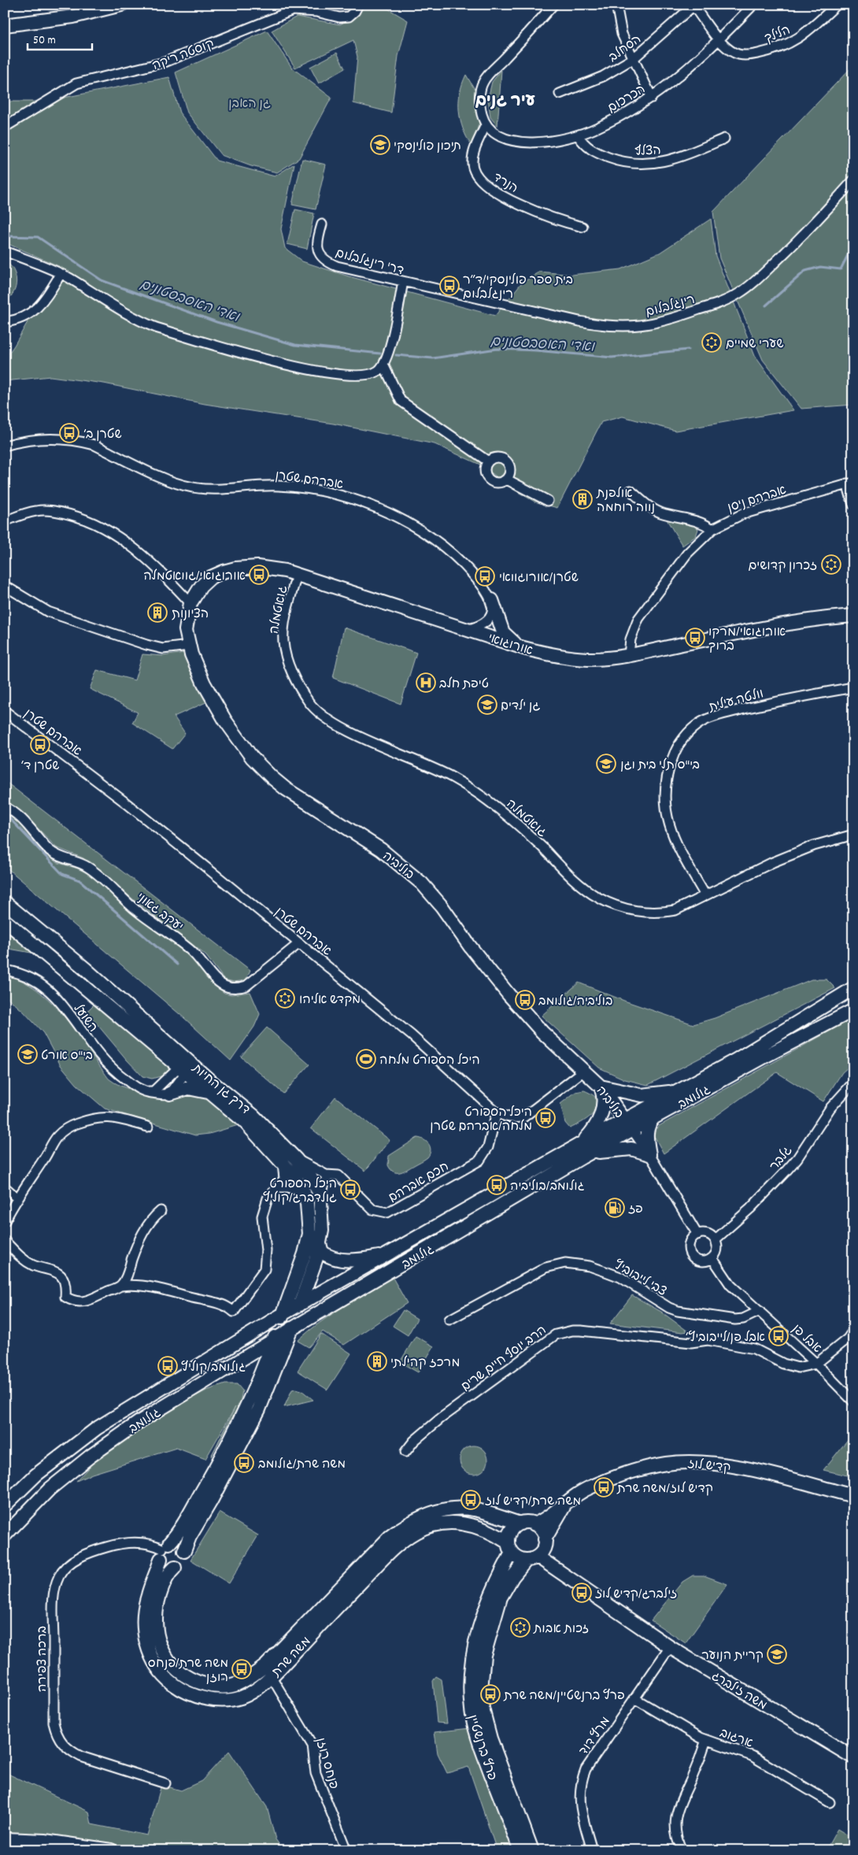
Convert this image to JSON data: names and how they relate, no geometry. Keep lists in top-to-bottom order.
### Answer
{
  "streets": {
    "street": [
      "הלילך",
      "הסחלב",
      "קוסטה ריקה",
      "הכרכום",
      "הצלף",
      "הנרד",
      "דר' רינגלבלום",
      "רינגלבלום",
      "אברהם שטרן",
      "אברהם ניסן",
      "גואטמלה",
      "אורוגואי",
      "וולטה עילית",
      "בוליביה",
      "יעקב גאוני",
      "השועל",
      "דרך גן החיות",
      "גולומב",
      "גלבר",
      "חכם אברהם",
      "צבי לייבוביץ",
      "אבל פן",
      "הרב יוסף חיים שרים",
      "קדיש לוז",
      "משה שרת",
      "ברכה צפירה",
      "משה זילברג",
      "מרץ דוד",
      "ארגוב",
      "פרץ ברנשטיין",
      "פנחס רוזן"
    ]
  },
  "crossings": [
    ["הלילך", "הסחלב"],
    ["הלילך", "הכרכום"],
    ["הכרכום", "הצלף"],
    ["הכרכום", "הנרד"],
    ["דר' רינגלבלום", "רינגלבלום"],
    ["אברהם שטרן", "בוליביה"],
    ["אברהם שטרן", "יעקב גאוני"],
    ["אברהם שטרן", "חכם אברהם"],
    ["אברהם ניסן", "אורוגואי"],
    ["גואטמלה", "אורוגואי"],
    ["גואטמלה", "וולטה עילית"],
    ["אורוגואי", "בוליביה"],
    ["בוליביה", "גולומב"],
    ["דרך גן החיות", "גולומב"],
    ["דרך גן החיות", "חכם אברהם"],
    ["דרך גן החיות", "משה שרת"],
    ["גולומב", "משה שרת"],
    ["גלבר", "אבל פן"],
    ["צבי לייבוביץ", "אבל פן"],
    ["אבל פן", "הרב יוסף חיים שרים"],
    ["קדיש לוז", "משה שרת"],
    ["קדיש לוז", "משה זילברג"],
    ["קדיש לוז", "פרץ ברנשטיין"],
    ["משה שרת", "ברכה צפירה"],
    ["משה שרת", "משה זילברג"],
    ["משה שרת", "פרץ ברנשטיין"],
    ["משה שרת", "פנחס רוזן"],
    ["משה זילברג", "מרץ דוד"],
    ["משה זילברג", "פרץ ברנשטיין"],
    ["מרץ דוד", "ארגוב"]
  ],
  "districts": ["עיר גנים"],
  "water": ["ואדי האסבסטונים"],
  "parks": ["גן האבן"],
  "places": {
    "school or university": [
      "תיכון פולינסקי",
      "גן ילדים",
      "בי\"ס תלי בית וגן",
      "בי\"ס אורט",
      "קריית הנוער"
    ],
    "bus stop": [
      "בית ספר פולינסקי/ד״ר רינגלבלום",
      "שטרן ב׳",
      "אורוגואי/גוואטמלה",
      "שטרן/אורוגוואי",
      "אורוגואי/מרקו ברוך",
      "שטרן ד׳",
      "בוליביה/גולומב",
      "היכל הספורט מלחה/אברהם שטרן",
      "גולומב/בוליביה",
      "היכל הספורט גולדברג/קוליץ",
      "אבל פן/לייבוביץ׳",
      "גולומב/קוליץ",
      "משה שרת/גולומב",
      "קדיש לוז/משה שרת",
      "משה שרת/קדיש לוז",
      "זילברג/קדיש לוז",
      "משה שרת/פנחס רוזן",
      "פרץ ברנשטיין/משה שרת"
    ],
    "synagogue": [
      "שערי שמיים",
      "זכרון קדושים",
      "מקדש אליהו",
      "זכות אבות"
    ],
    "building": ["אולפנת נווה רוחמה", "הציונות", "מרכז קהילתי"],
    "hospital": ["טיפת חלב"],
    "sports": ["היכל הספורט מלחה"],
    "fuel station": ["פז"]
  },
  "scale_bar": "50 m"
}
